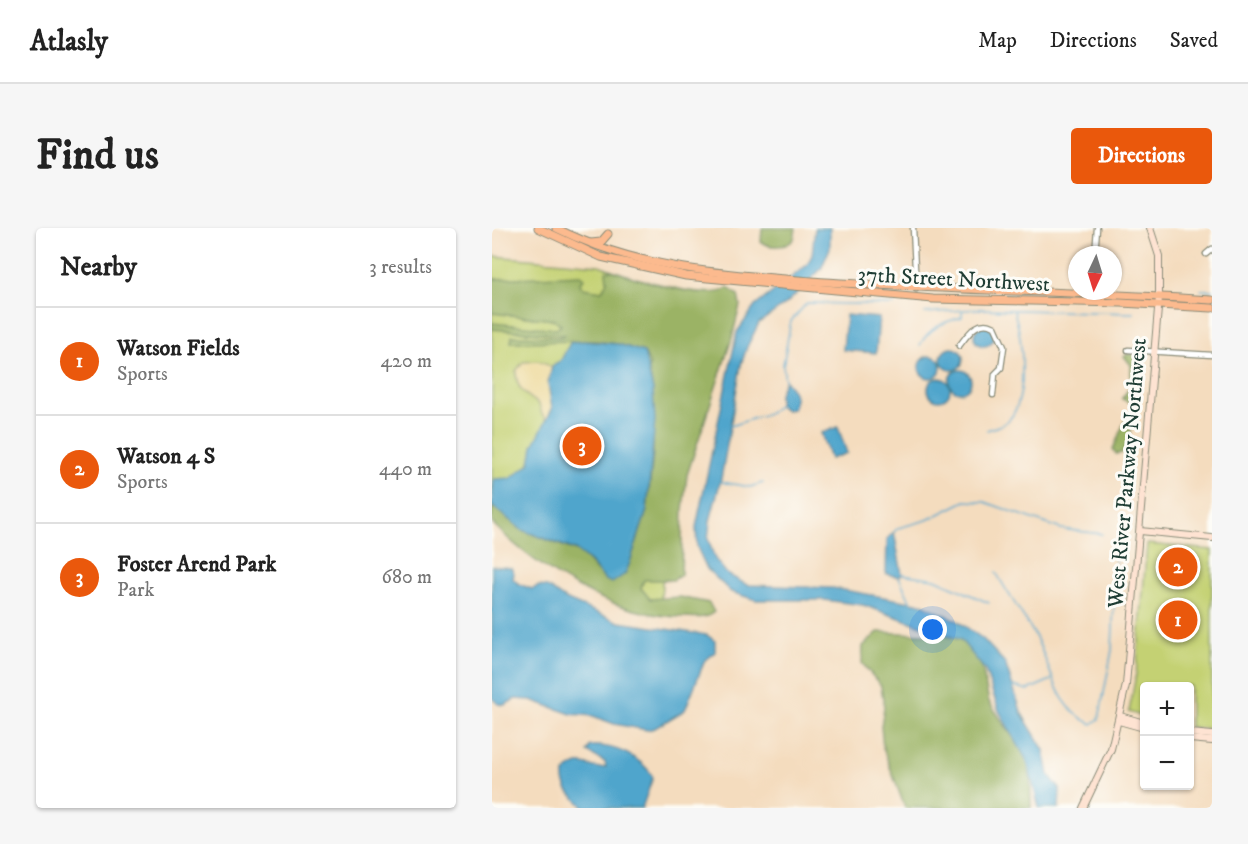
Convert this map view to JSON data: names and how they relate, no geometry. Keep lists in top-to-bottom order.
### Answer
{
  "streets": {
    "main road": ["37th Street Northwest", "West River Parkway Northwest"]
  },
  "crossings": [
    ["37th Street Northwest", "West River Parkway Northwest"]
  ],
  "north": "bottom",
  "page": {
    "header": "Atlasly",
    "nav": ["Map", "Directions", "Saved"],
    "buttons": "Directions",
    "title": "Find us",
    "heading": ["Nearby", "3 results"],
    "list": [
      {
        "mark": "1",
        "name": "Watson Fields",
        "note": "Sports",
        "value": "420 m"
      },
      {
        "mark": "2",
        "name": "Watson 4 S",
        "note": "Sports",
        "value": "440 m"
      },
      {
        "mark": "3",
        "name": "Foster Arend Park",
        "note": "Park",
        "value": "680 m"
      }
    ],
    "pins": ["3", "2", "1"],
    "map_buttons": ["+", "−"]
  }
}
